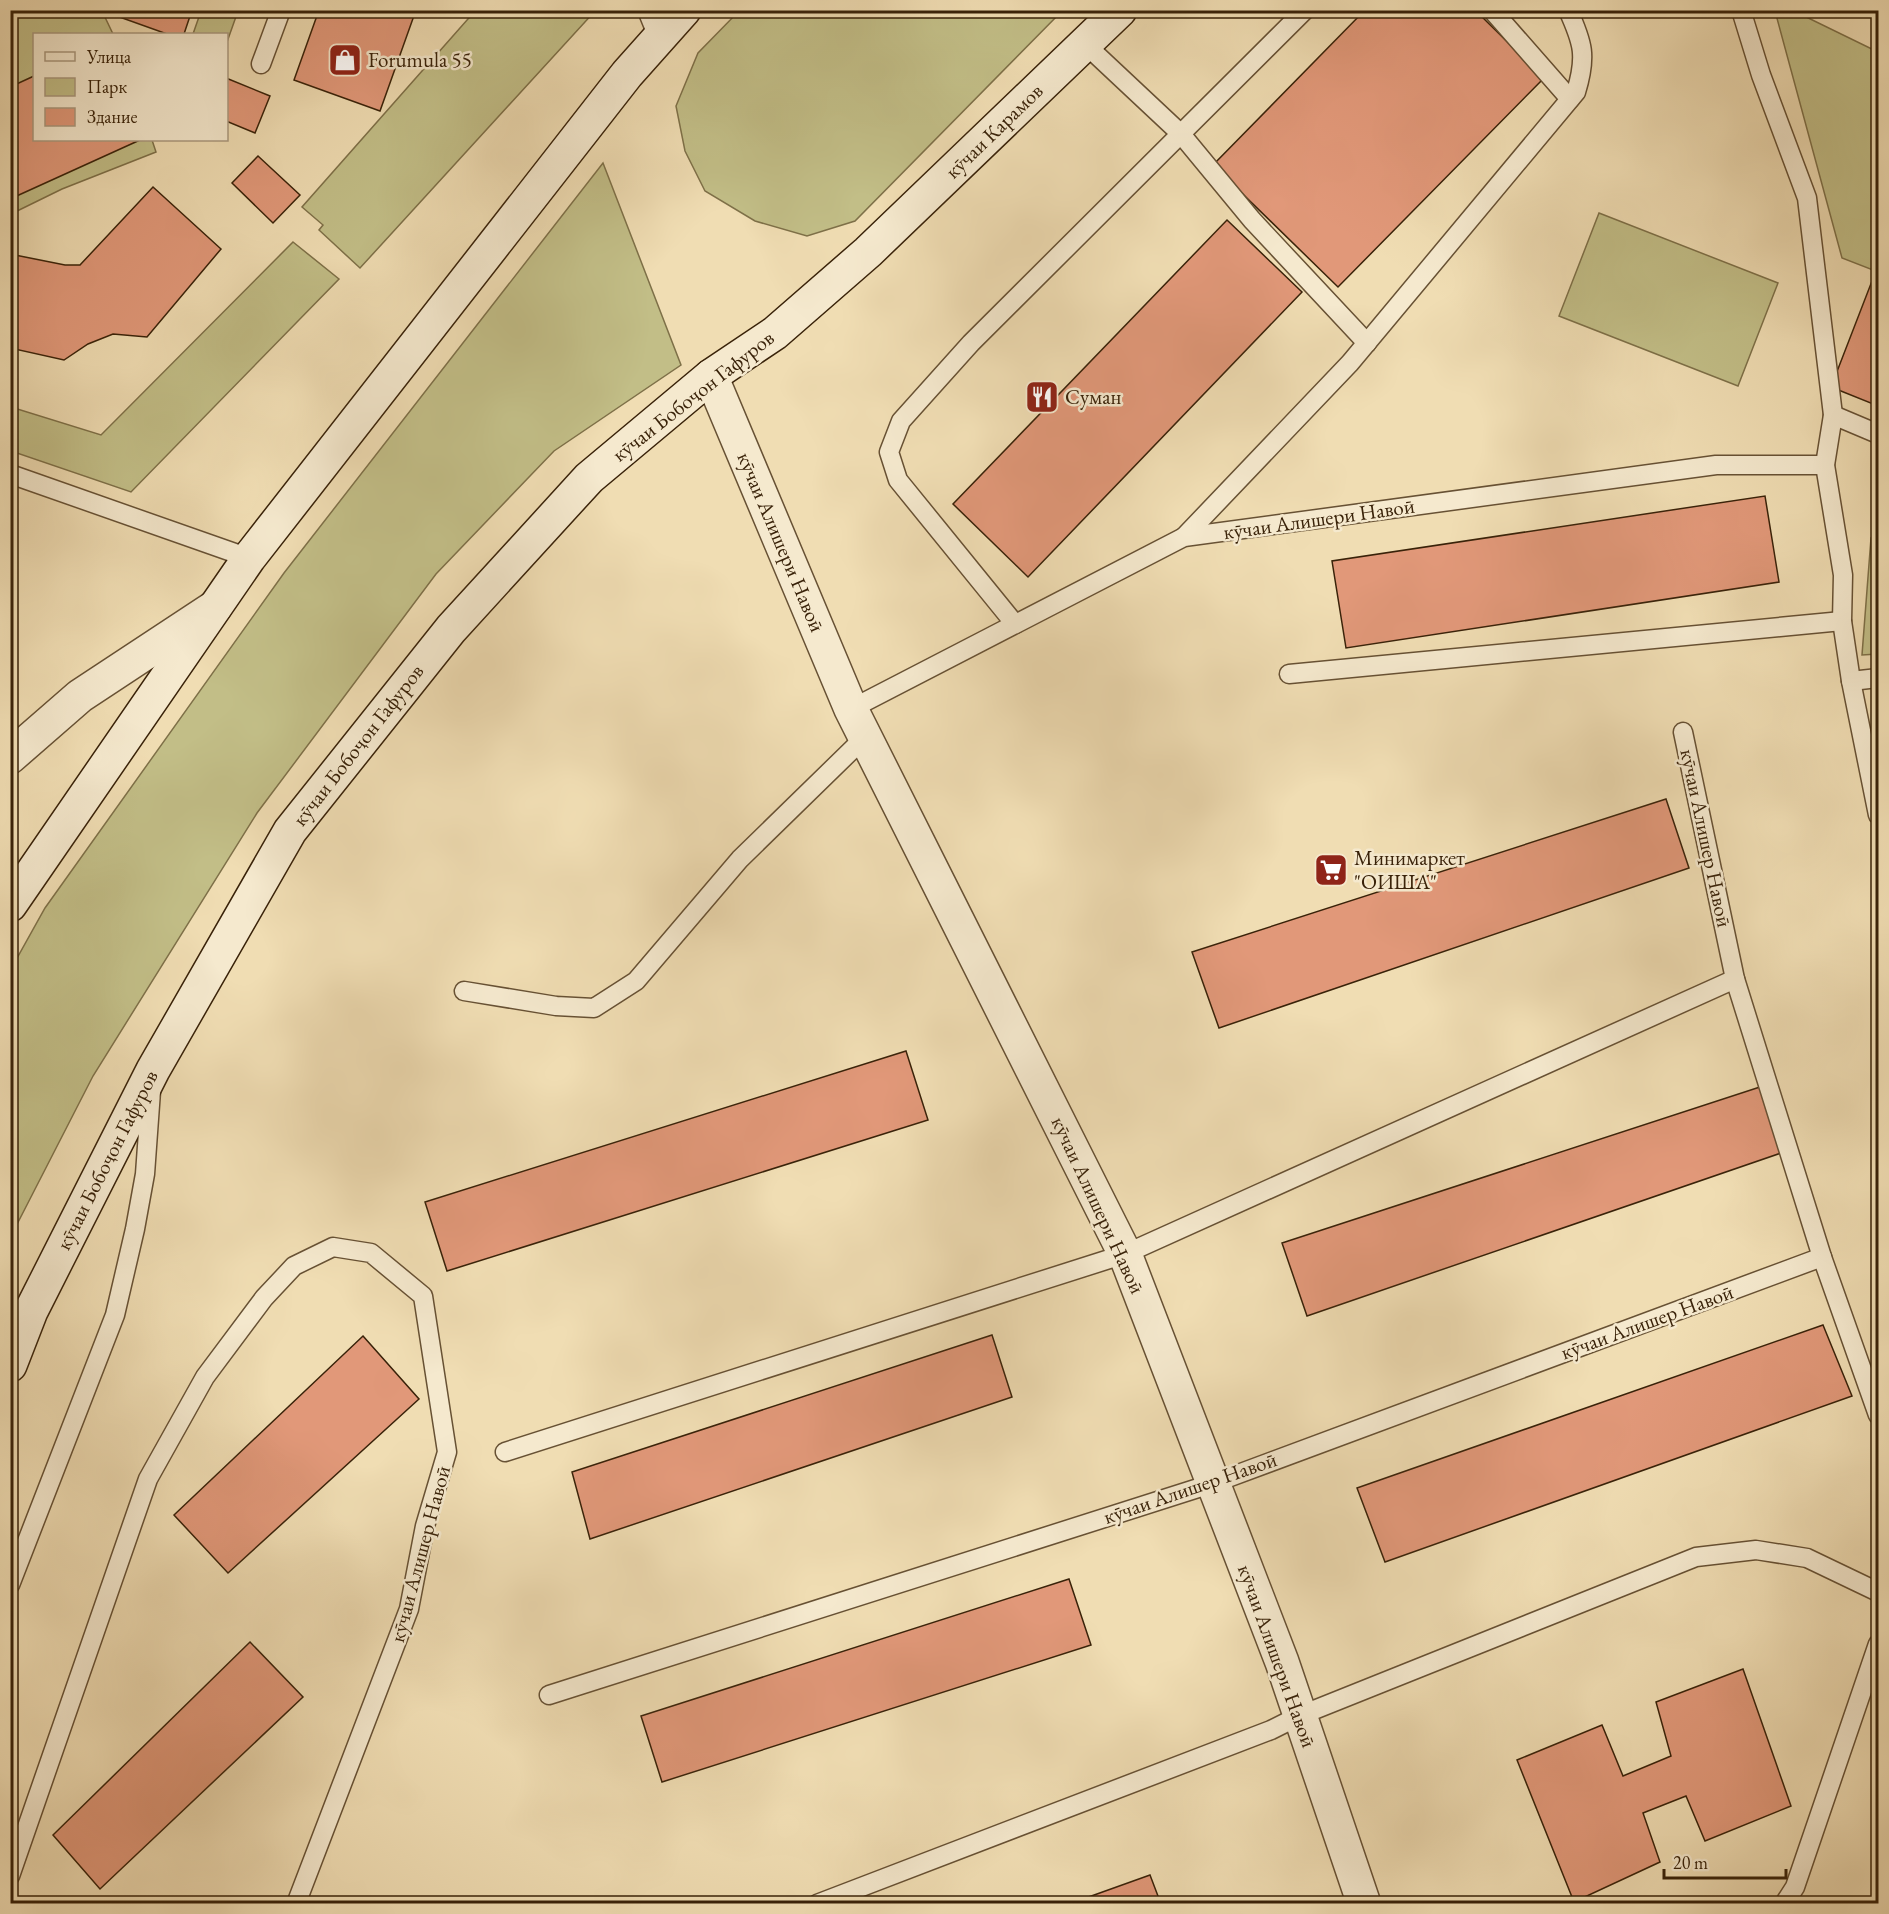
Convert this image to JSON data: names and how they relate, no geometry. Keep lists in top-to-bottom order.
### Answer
{
  "streets": {
    "main road": ["кӯчаи Карамов", "кӯчаи Бобоҷон Гафуров", "кӯчаи Алишери Навоӣ"],
    "lane": ["кӯчаи Алишер Навоӣ"]
  },
  "crossings": [
    ["кӯчаи Карамов", "кӯчаи Бобоҷон Гафуров"],
    ["кӯчаи Бобоҷон Гафуров", "кӯчаи Алишери Навоӣ"],
    ["кӯчаи Алишери Навоӣ", "кӯчаи Алишер Навоӣ"]
  ],
  "places": {
    "shop": ["Forumula 55"],
    "restaurant": ["Суман"],
    "supermarket": ["Минимаркет \"ОИША\""]
  },
  "legend": ["Улица", "Парк", "Здание"],
  "scale_bar": "20 m"
}
